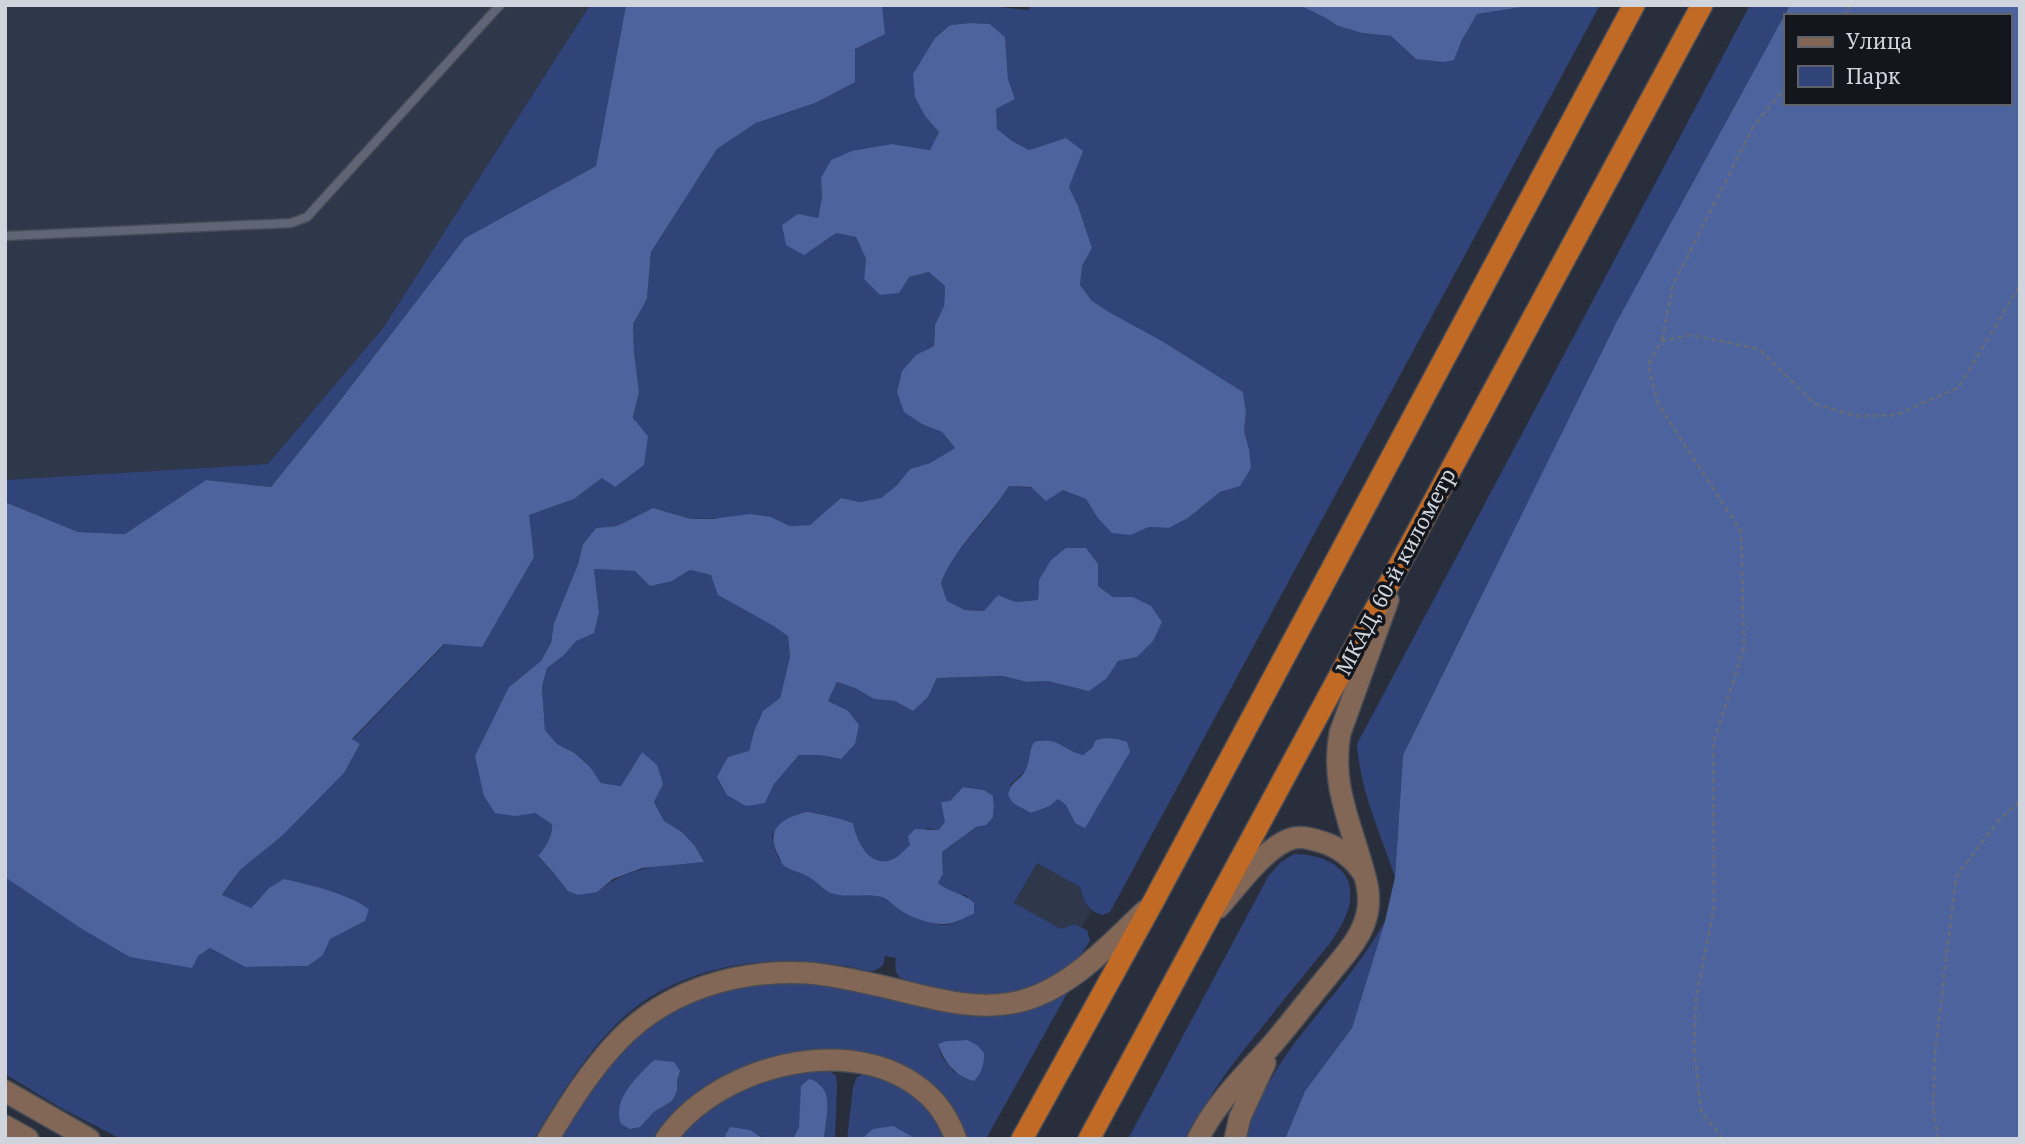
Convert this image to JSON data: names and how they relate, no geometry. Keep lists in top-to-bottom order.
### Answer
{
  "streets": {
    "highway": ["МКАД, 60-й километр"]
  },
  "legend": ["Улица", "Парк"]
}
